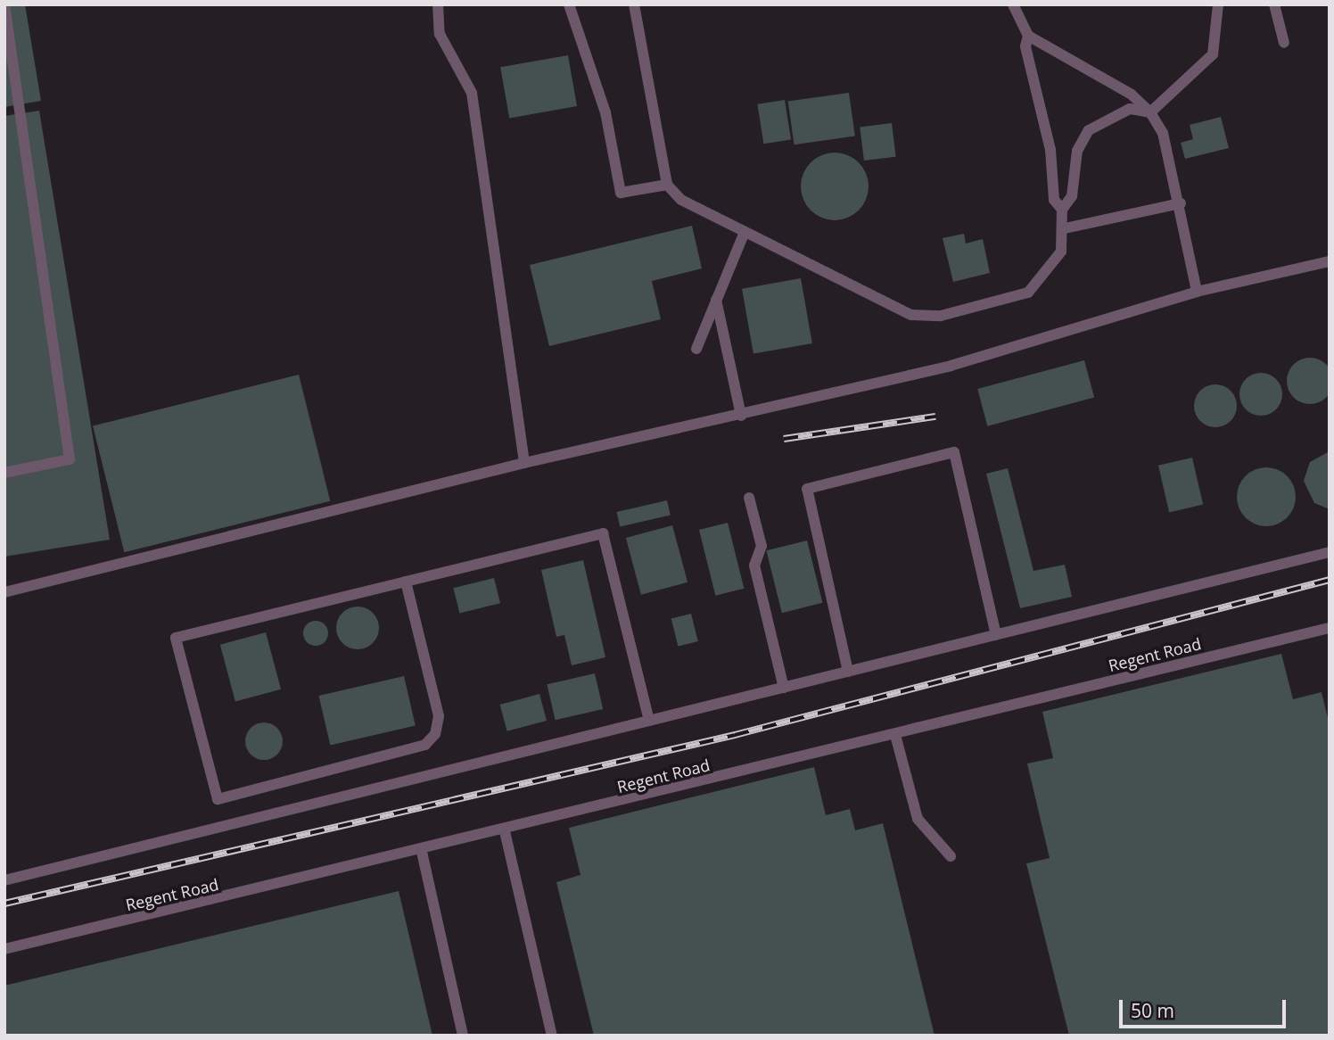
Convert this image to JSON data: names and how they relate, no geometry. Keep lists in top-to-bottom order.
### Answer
{
  "streets": {
    "lane": ["Regent Road"]
  },
  "scale_bar": "50 m"
}
